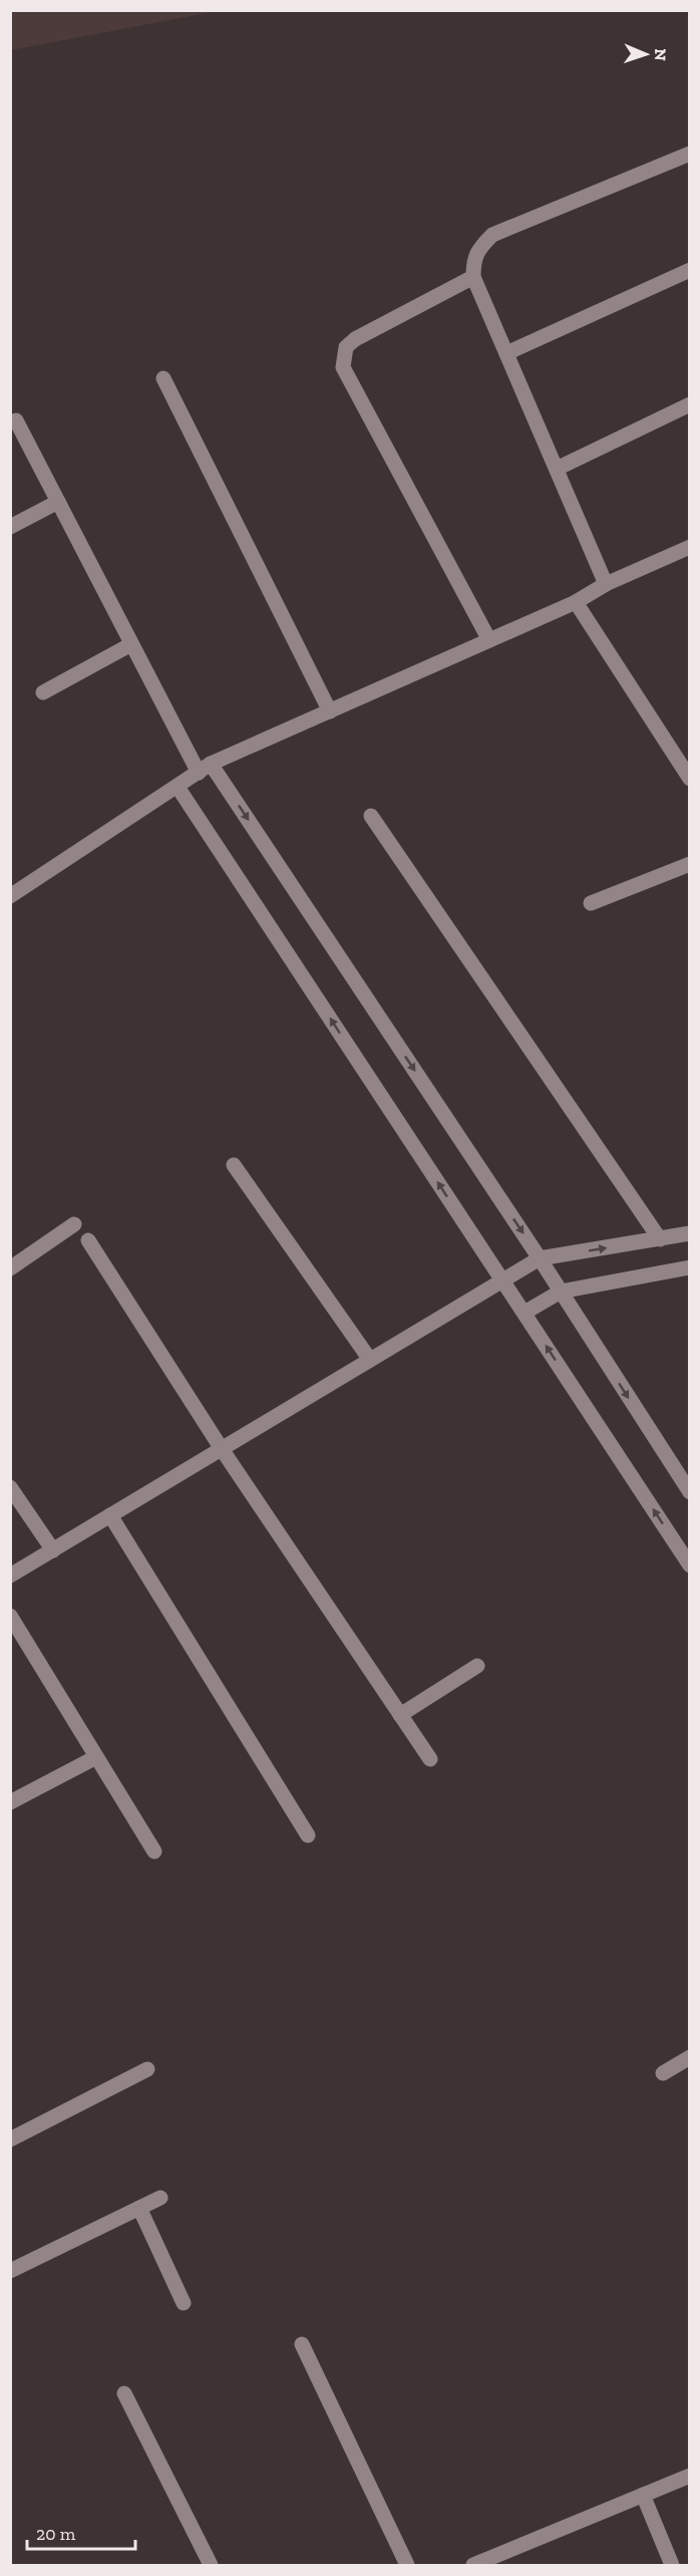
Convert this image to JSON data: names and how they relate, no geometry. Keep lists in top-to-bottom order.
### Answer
{
  "scale_bar": "20 m",
  "north": "right"
}
